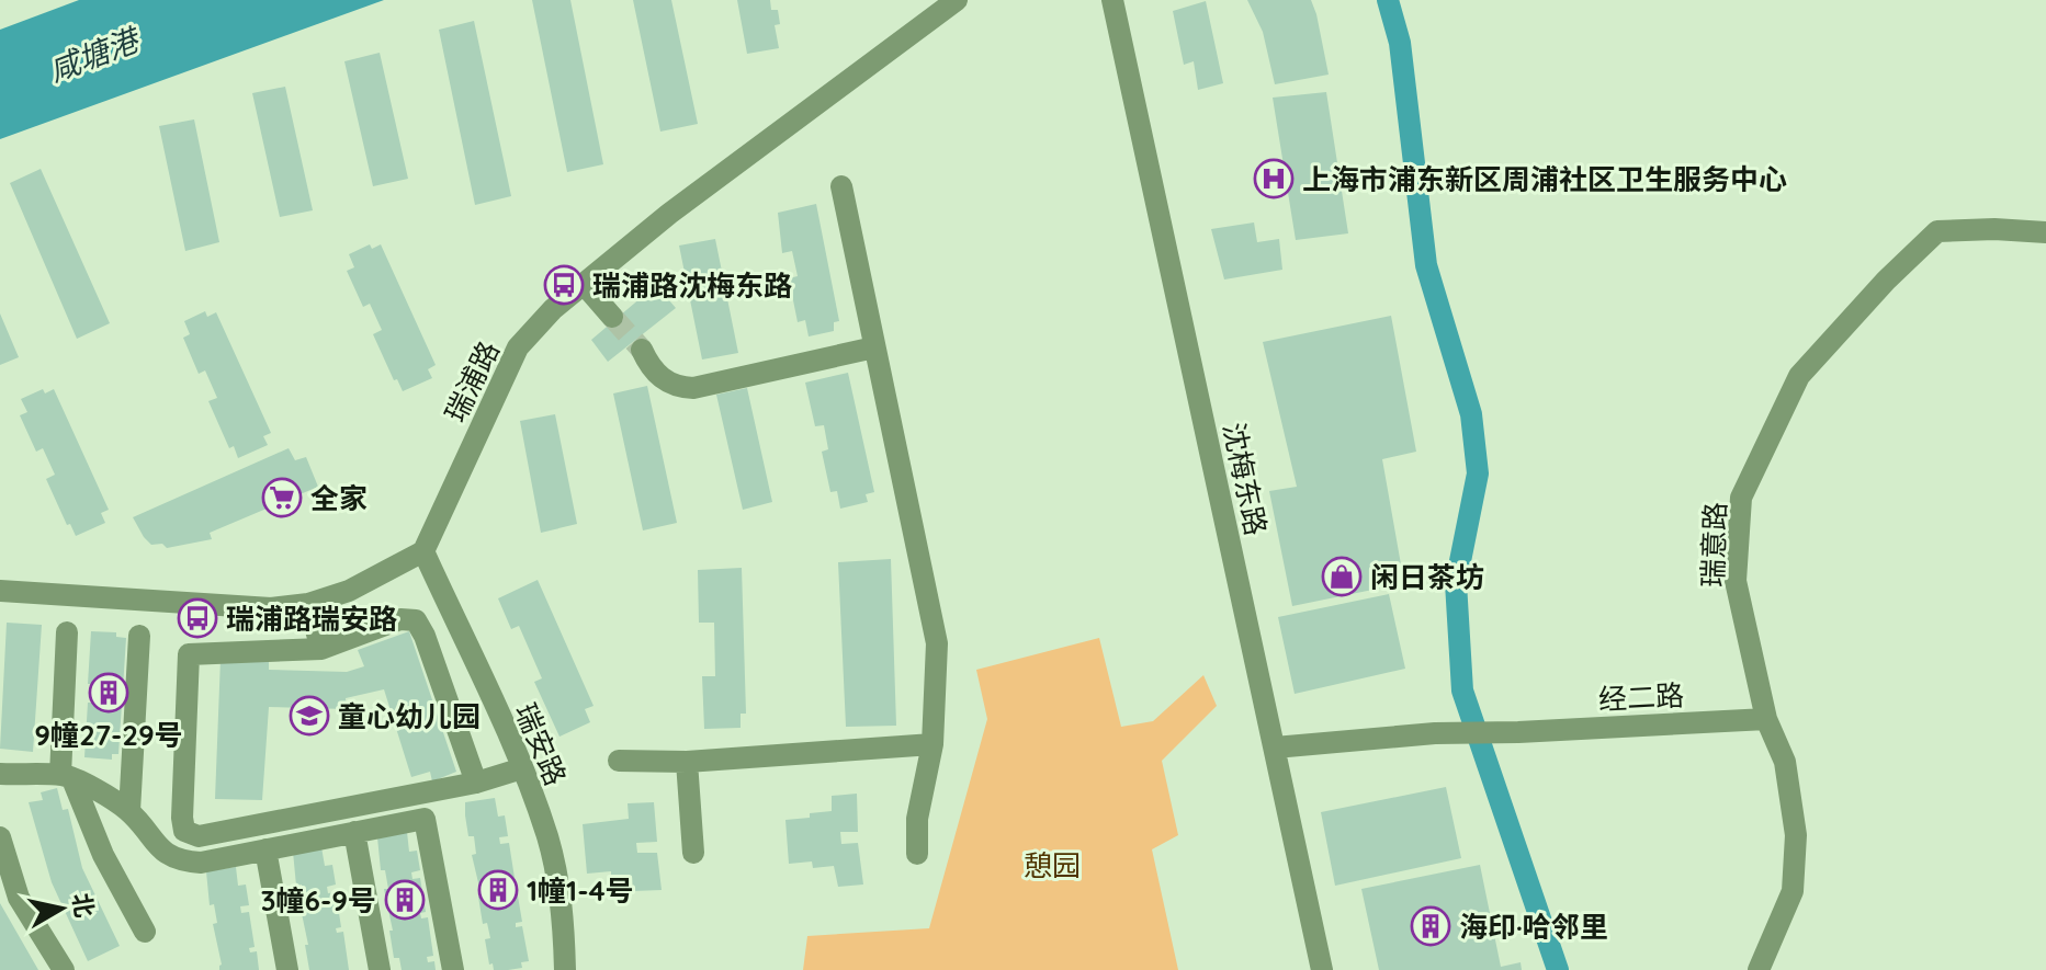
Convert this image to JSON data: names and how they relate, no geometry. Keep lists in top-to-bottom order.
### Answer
{
  "streets": {
    "street": [
      "瑞浦路",
      "沈梅东路",
      "瑞意路",
      "经二路",
      "瑞安路"
    ]
  },
  "crossings": [
    ["瑞浦路", "瑞安路"],
    ["沈梅东路", "经二路"],
    ["瑞意路", "经二路"]
  ],
  "water": ["咸塘港"],
  "parks": ["憩园"],
  "places": {
    "hospital": ["上海市浦东新区周浦社区卫生服务中心"],
    "bus stop": ["瑞浦路沈梅东路", "瑞浦路瑞安路"],
    "supermarket": ["全家"],
    "shop": ["闲日茶坊"],
    "building": [
      "9幢27-29号",
      "1幢1-4号",
      "3幢6-9号",
      "海印·哈邻里"
    ],
    "school or university": ["童心幼儿园"]
  },
  "north": "right"
}
